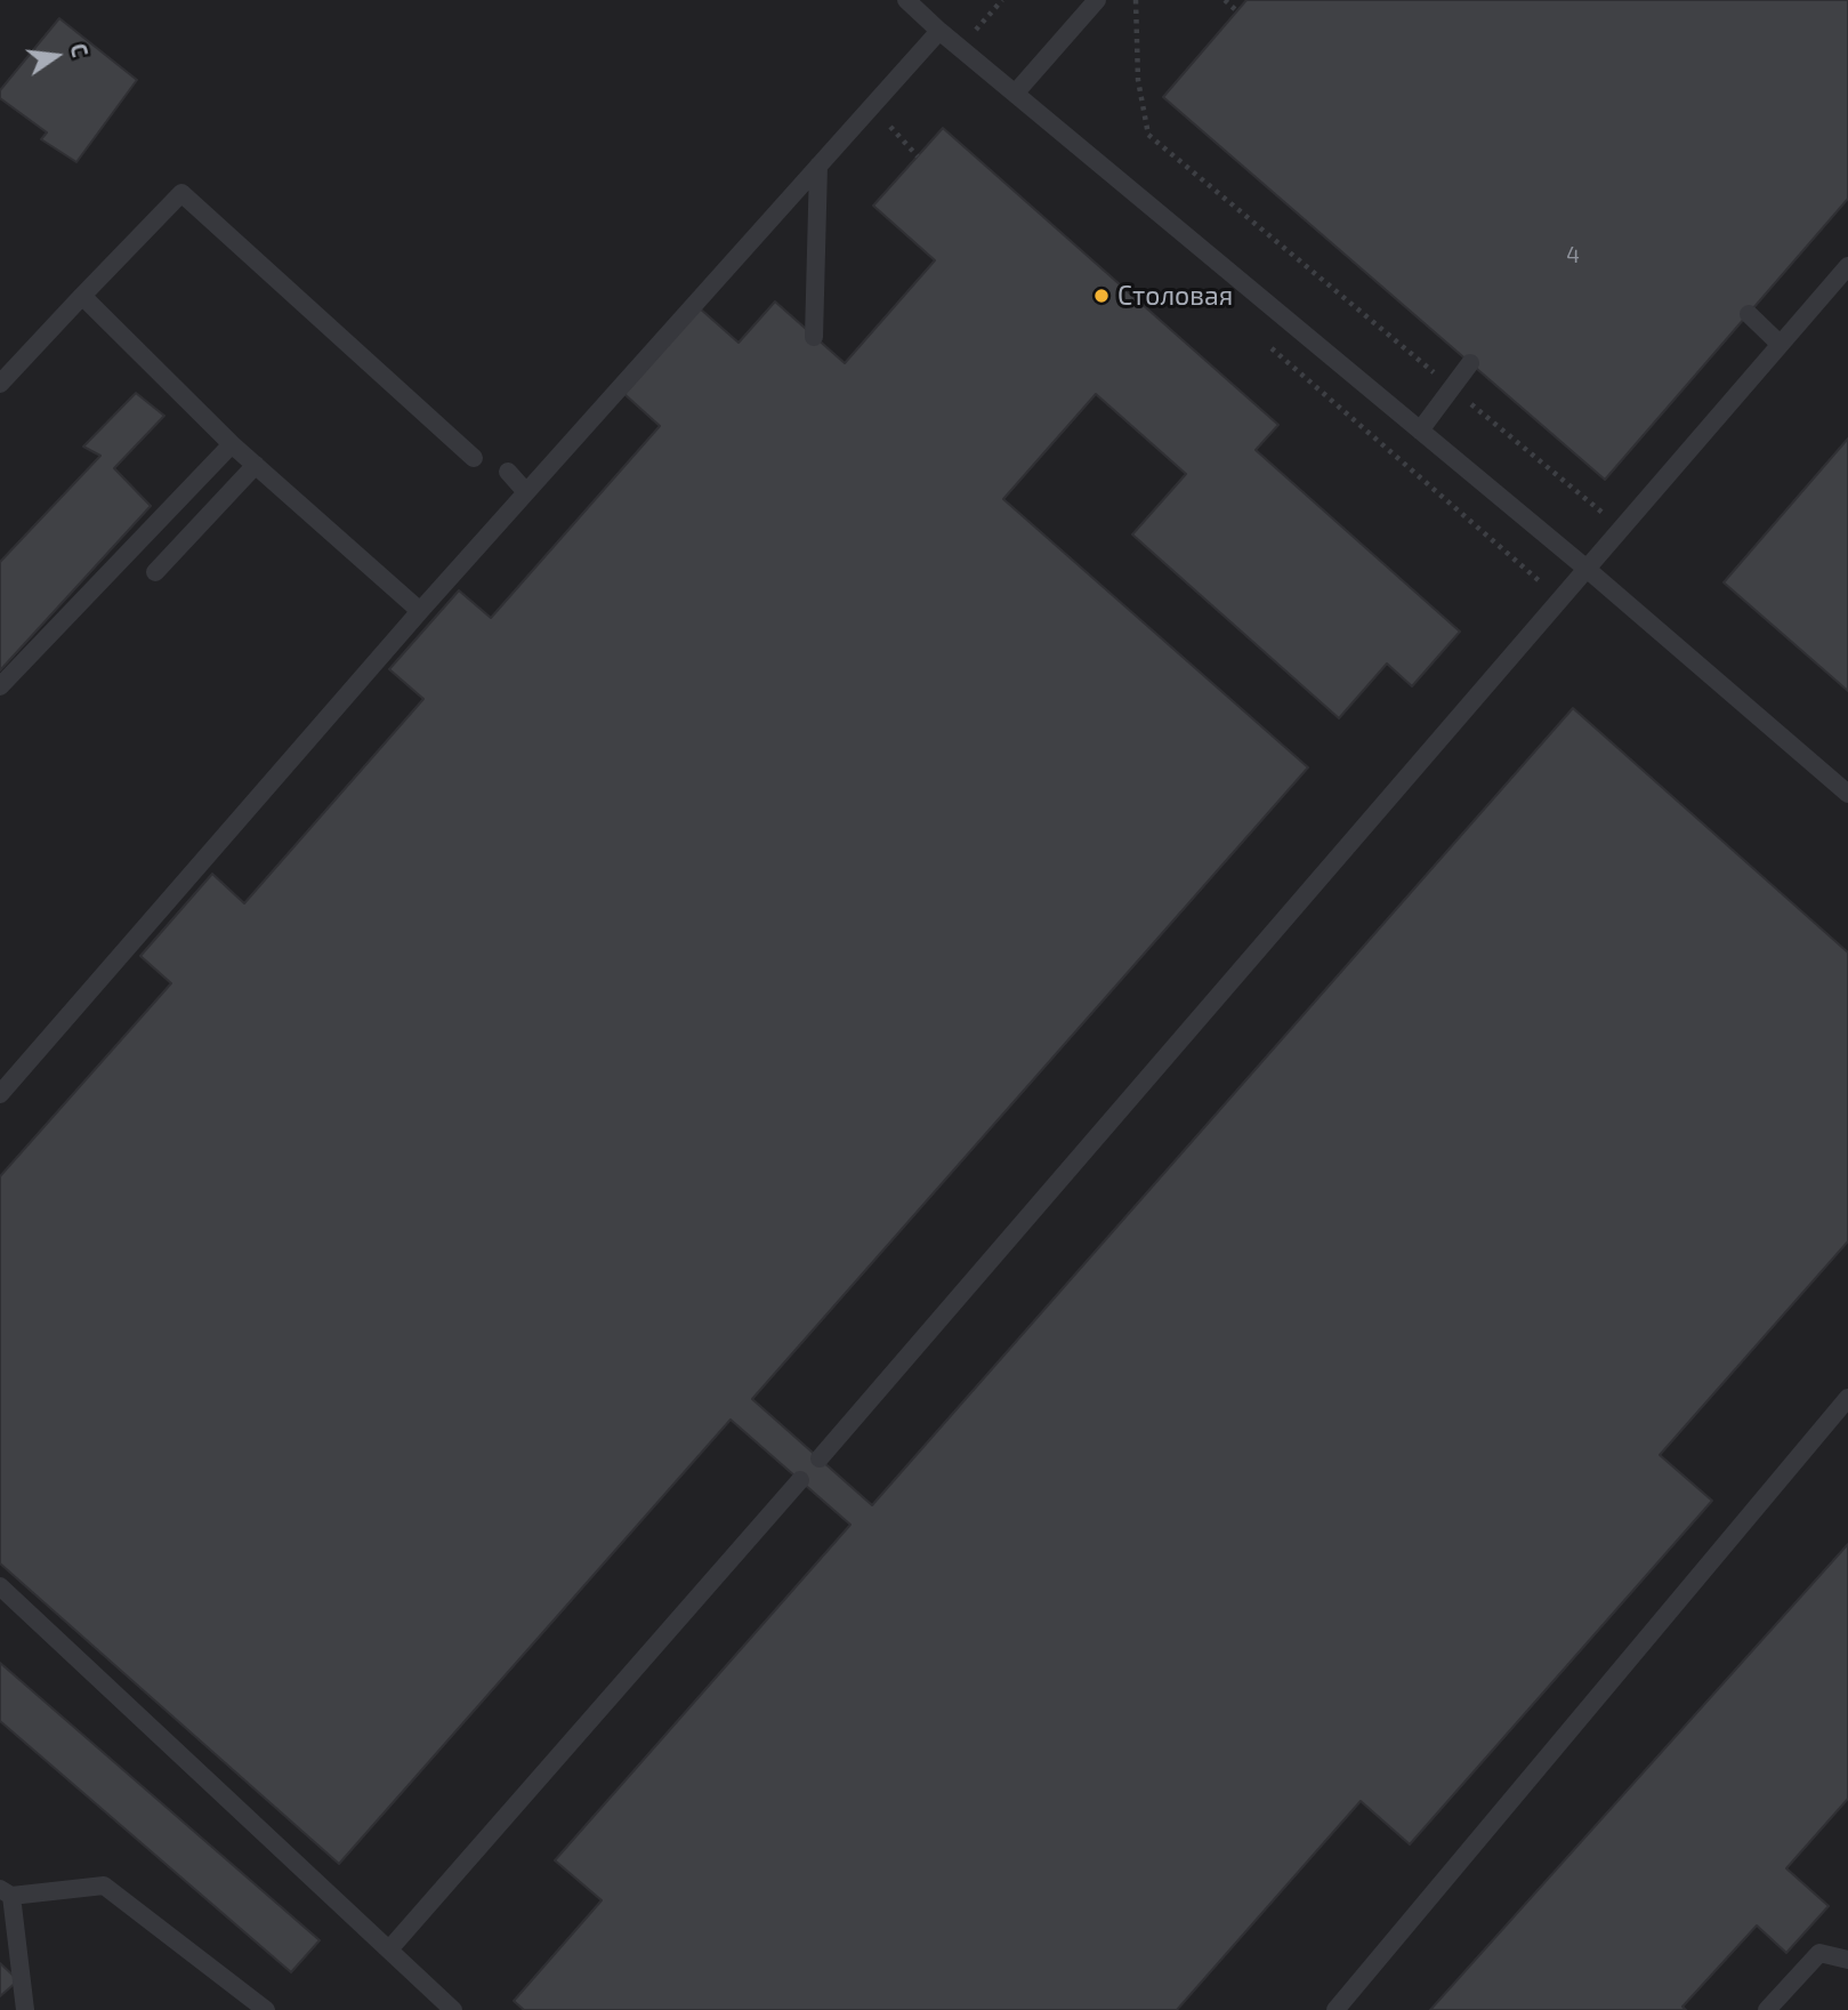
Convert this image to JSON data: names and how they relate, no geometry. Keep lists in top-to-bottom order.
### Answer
{
  "places": ["Столовая"],
  "house_numbers": ["4"],
  "north": "right"
}
